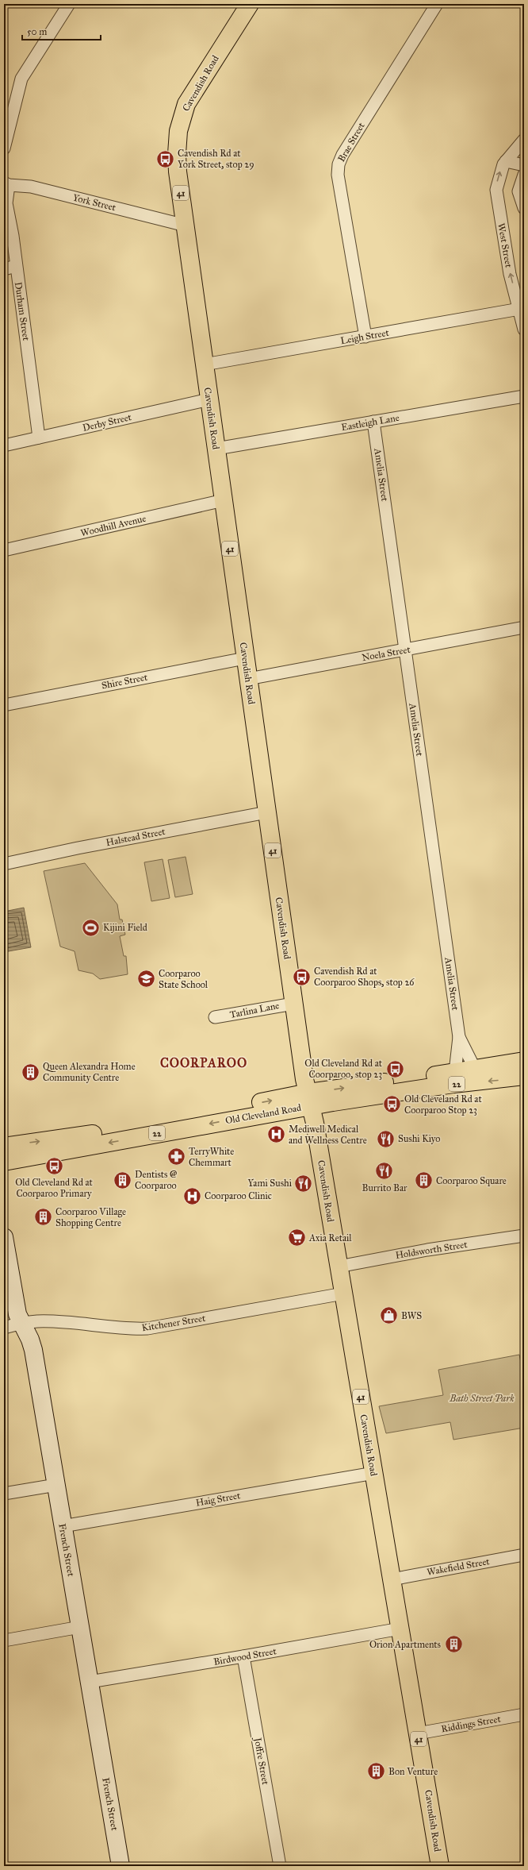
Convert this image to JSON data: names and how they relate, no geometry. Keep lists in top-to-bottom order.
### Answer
{
  "streets": {
    "main road": [
      "Cavendish Road",
      "41",
      "22",
      "Old Cleveland Road"
    ],
    "street": [
      "Brae Street",
      "York Street",
      "West Street",
      "Durham Street",
      "Leigh Street",
      "Derby Street",
      "Eastleigh Lane",
      "Amelia Street",
      "Woodhill Avenue",
      "Noela Street",
      "Shire Street",
      "Halstead Street",
      "Tarlina Lane",
      "Holdsworth Street",
      "Kitchener Street",
      "Haig Street",
      "French Street",
      "Wakefield Street",
      "Birdwood Street",
      "Riddings Street",
      "Joffre Street"
    ]
  },
  "crossings": [
    ["Cavendish Road", "York Street"],
    ["Cavendish Road", "Leigh Street"],
    ["Cavendish Road", "Derby Street"],
    ["Cavendish Road", "Eastleigh Lane"],
    ["Cavendish Road", "Woodhill Avenue"],
    ["Cavendish Road", "Noela Street"],
    ["Cavendish Road", "Shire Street"],
    ["Cavendish Road", "Halstead Street"],
    ["Cavendish Road", "Tarlina Lane"],
    ["Cavendish Road", "Old Cleveland Road"],
    ["Cavendish Road", "Holdsworth Street"],
    ["Cavendish Road", "Kitchener Street"],
    ["Cavendish Road", "Haig Street"],
    ["Cavendish Road", "Wakefield Street"],
    ["Cavendish Road", "Birdwood Street"],
    ["Cavendish Road", "Riddings Street"],
    ["Brae Street", "Leigh Street"],
    ["York Street", "Durham Street"],
    ["West Street", "Leigh Street"],
    ["Durham Street", "Derby Street"],
    ["Eastleigh Lane", "Amelia Street"],
    ["Amelia Street", "Noela Street"],
    ["Amelia Street", "Old Cleveland Road"],
    ["Kitchener Street", "French Street"],
    ["Haig Street", "French Street"],
    ["French Street", "Birdwood Street"],
    ["Birdwood Street", "Joffre Street"]
  ],
  "one_way": ["West Street"],
  "districts": ["COORPAROO"],
  "parks": ["Bath Street Park"],
  "places": {
    "bus stop": [
      "Cavendish Rd at York Street, stop 29",
      "Cavendish Rd at Coorparoo Shops, stop 26",
      "Old Cleveland Rd at Coorparoo, stop 23",
      "Old Cleveland Rd at Coorparoo Stop 23",
      "Old Cleveland Rd at Coorparoo Primary"
    ],
    "sports": ["Kijini Field"],
    "school or university": ["Coorparoo State School"],
    "building": [
      "Queen Alexandra Home Community Centre",
      "Dentists @ Coorparoo",
      "Coorparoo Square",
      "Coorparoo Village Shopping Centre",
      "Orion Apartments",
      "Bon Venture"
    ],
    "hospital": ["Mediwell Medical and Wellness Centre", "Coorparoo Clinic"],
    "restaurant": ["Sushi Kiyo", "Burrito Bar", "Yami Sushi"],
    "pharmacy": ["TerryWhite Chemmart"],
    "supermarket": ["Axia Retail"],
    "shop": ["BWS"]
  },
  "scale_bar": "50 m"
}
